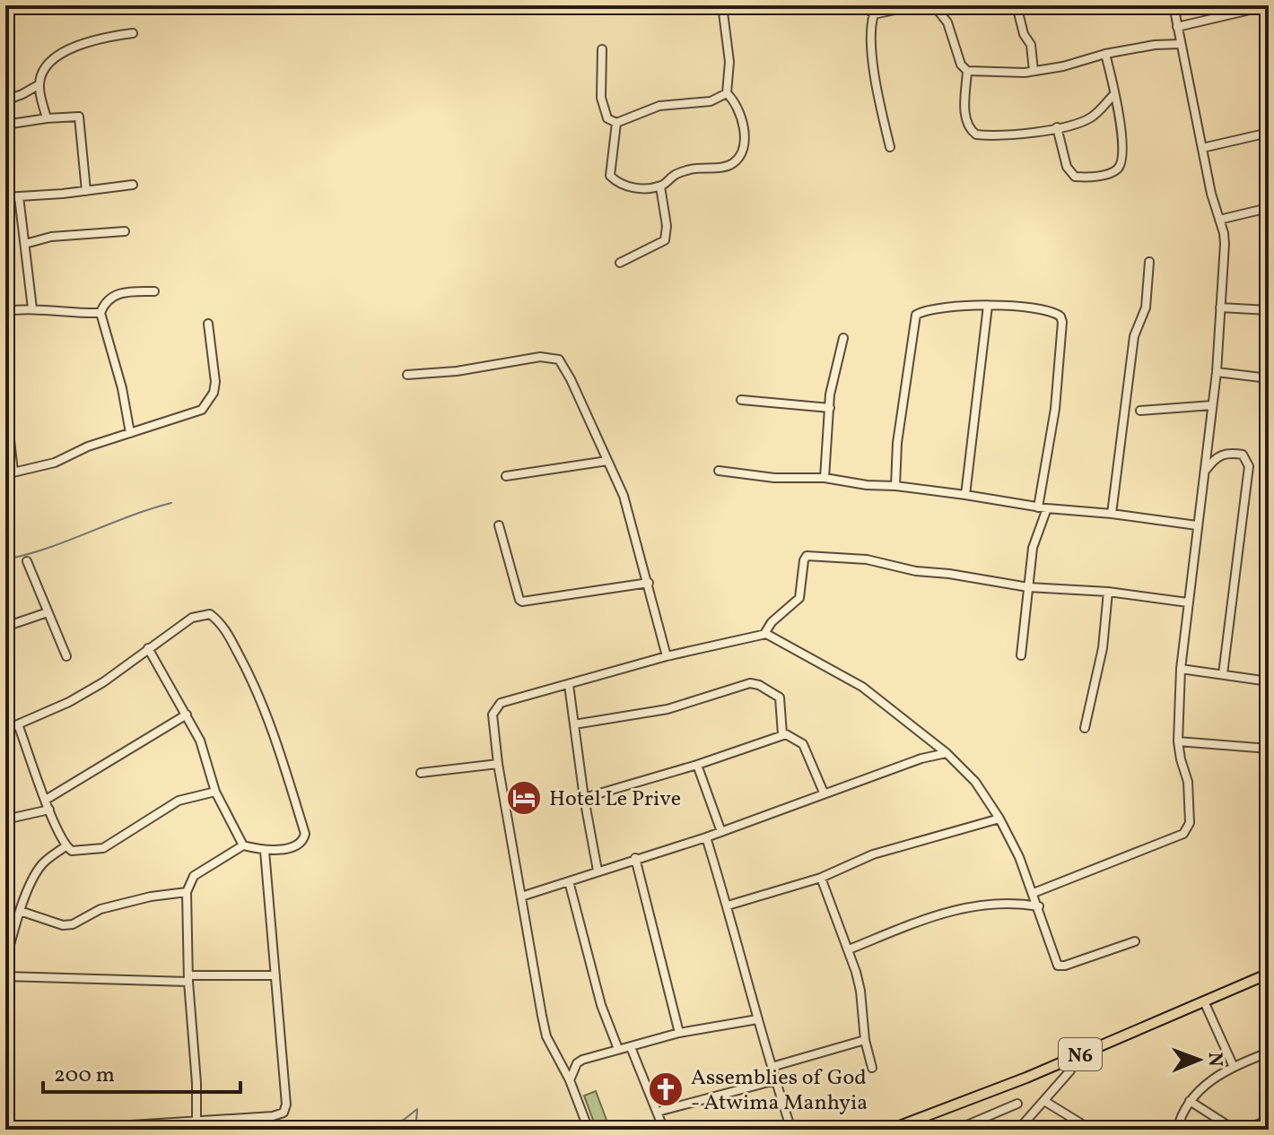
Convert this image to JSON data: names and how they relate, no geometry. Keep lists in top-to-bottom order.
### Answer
{
  "streets": {
    "main road": ["N6"]
  },
  "places": {
    "hotel": ["Hotel Le Prive"],
    "church": ["Assemblies of God - Atwima Manhyia"]
  },
  "scale_bar": "200 m",
  "north": "right"
}
